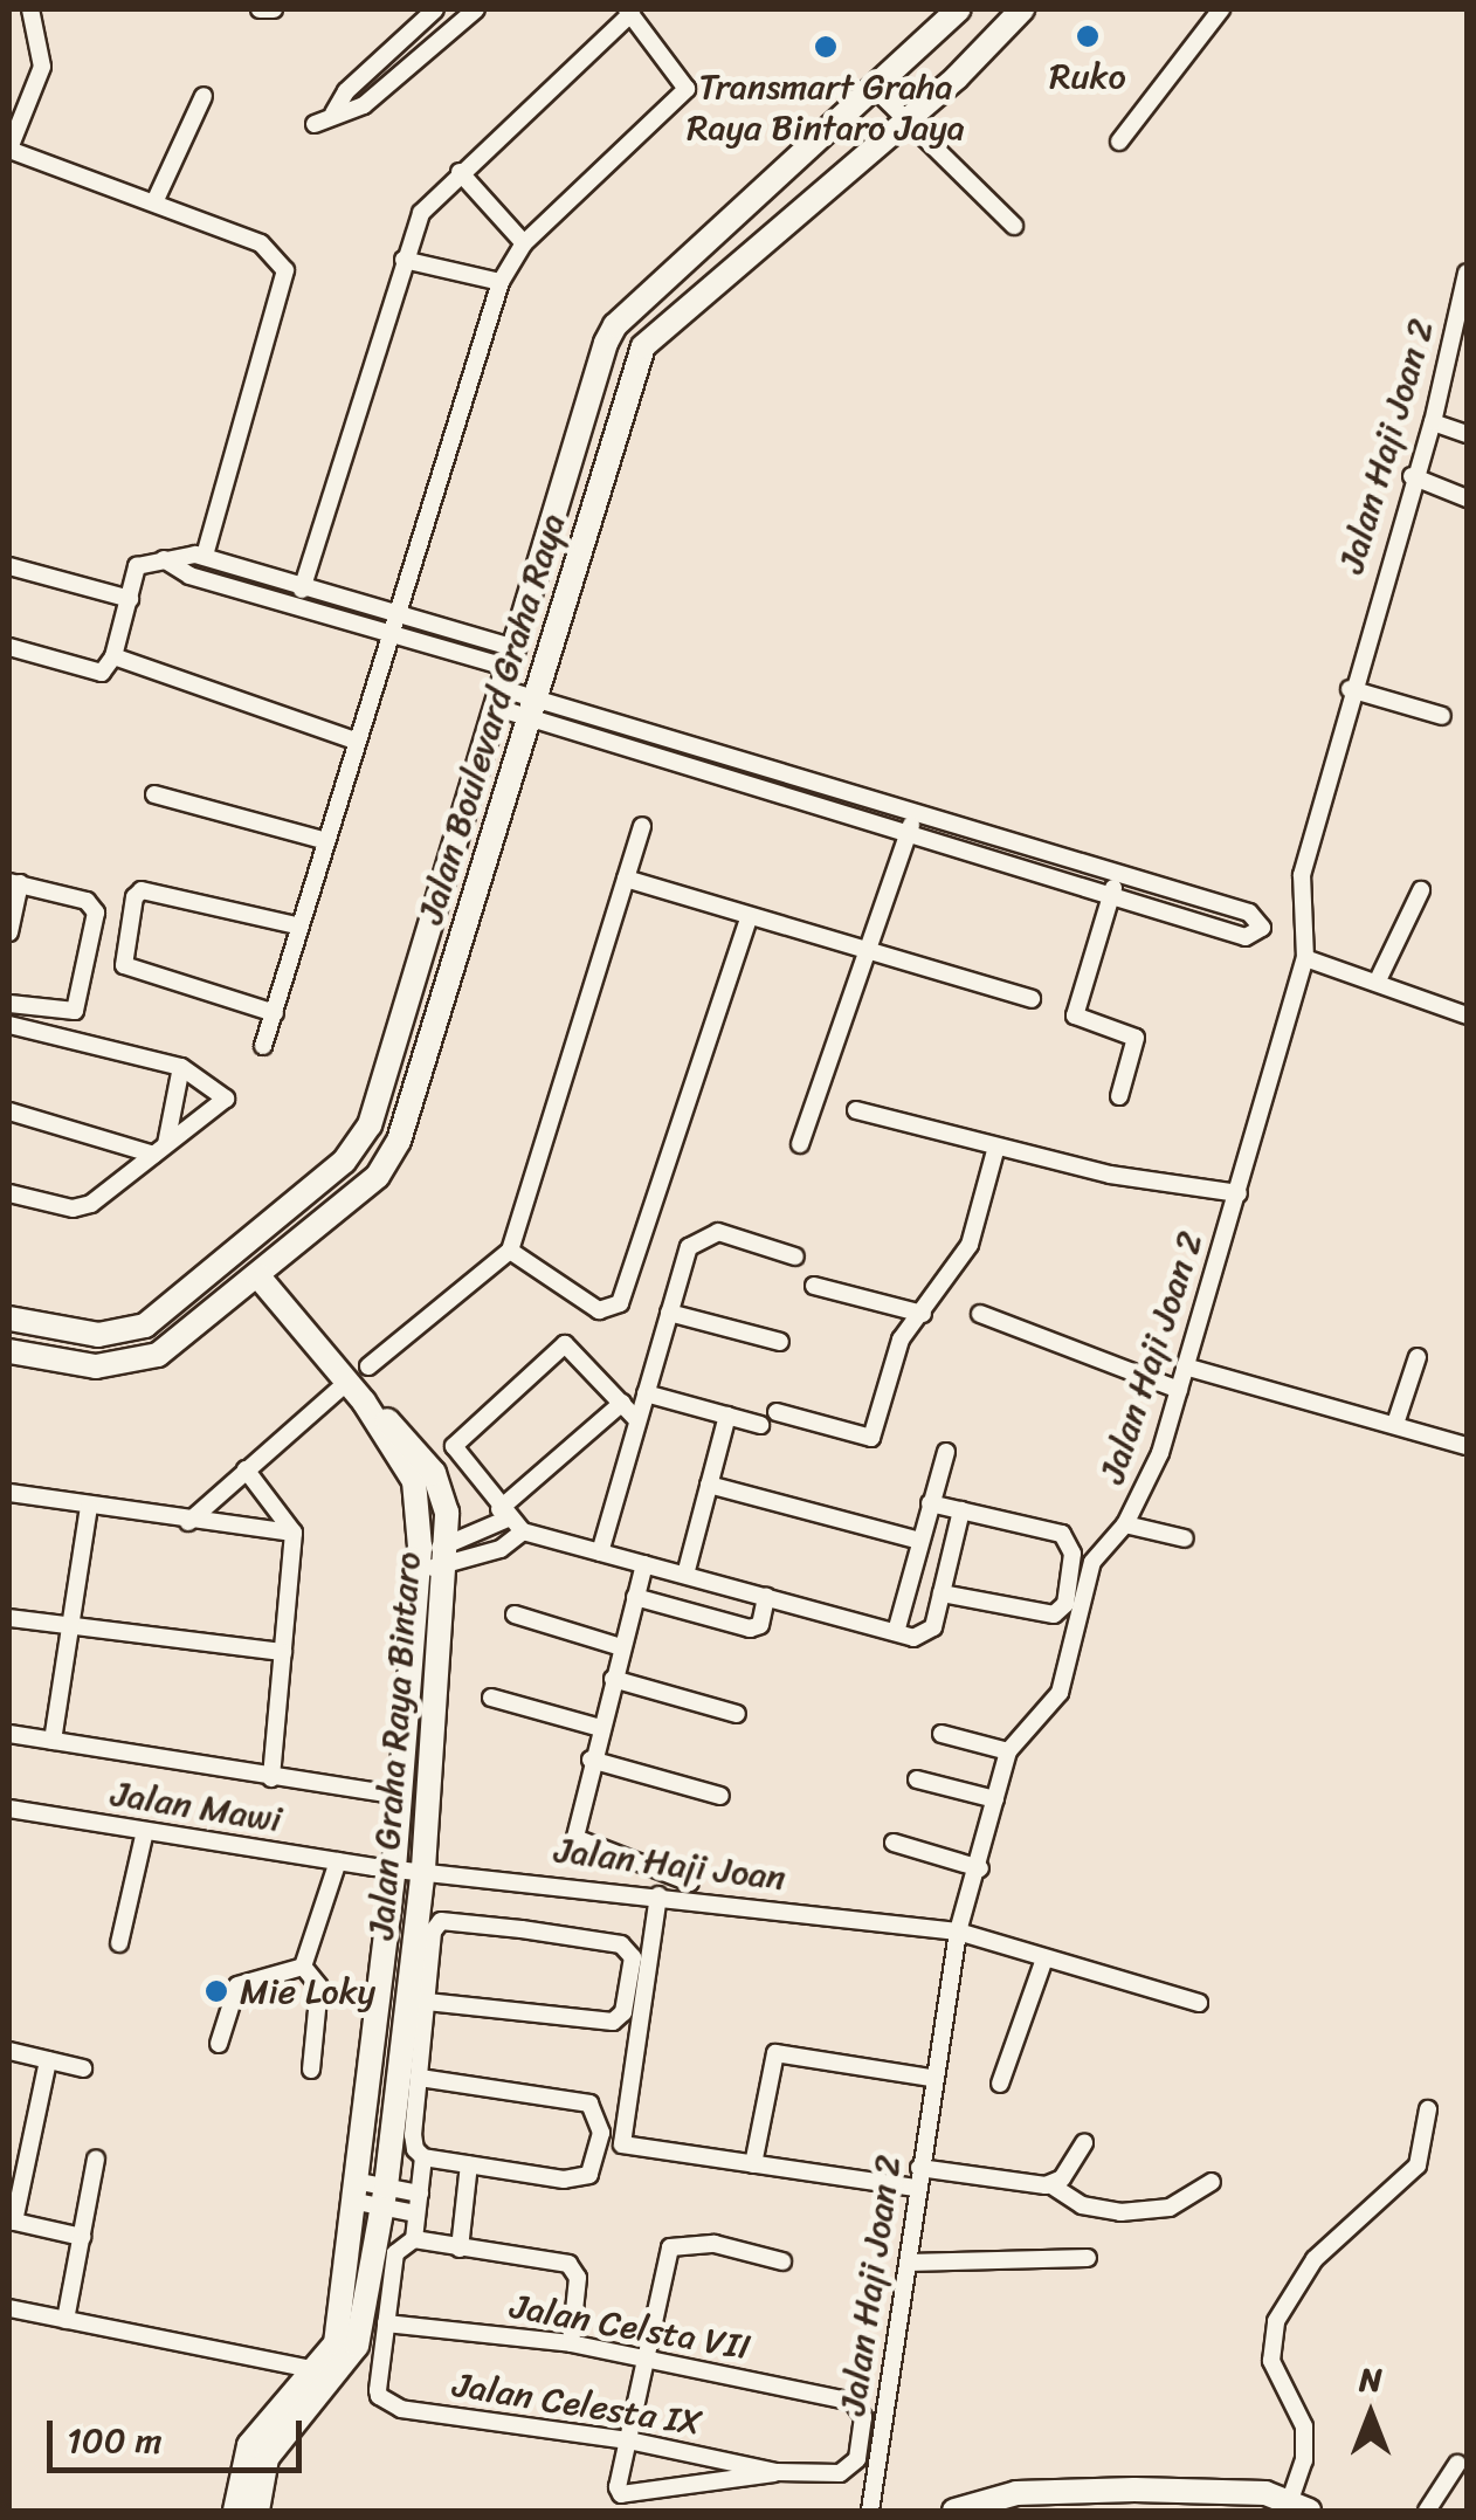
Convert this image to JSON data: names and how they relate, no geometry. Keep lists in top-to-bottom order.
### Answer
{
  "streets": {
    "main road": ["Jalan Boulevard Graha Raya", "Jalan Graha Raya Bintaro"],
    "street": [
      "Jalan Haji Joan 2",
      "Jalan Mawi",
      "Jalan Haji Joan",
      "Jalan Celsta VII",
      "Jalan Celesta IX"
    ]
  },
  "crossings": [
    ["Jalan Haji Joan 2", "Jalan Haji Joan"],
    ["Jalan Boulevard Graha Raya", "Jalan Graha Raya Bintaro"],
    ["Jalan Graha Raya Bintaro", "Jalan Mawi"],
    ["Jalan Graha Raya Bintaro", "Jalan Haji Joan"],
    ["Jalan Mawi", "Jalan Haji Joan"],
    ["Jalan Celsta VII", "Jalan Celesta IX"]
  ],
  "places": ["Ruko", "Transmart Graha Raya Bintaro Jaya", "Mie Loky"],
  "scale_bar": "100 m",
  "north": "top"
}
